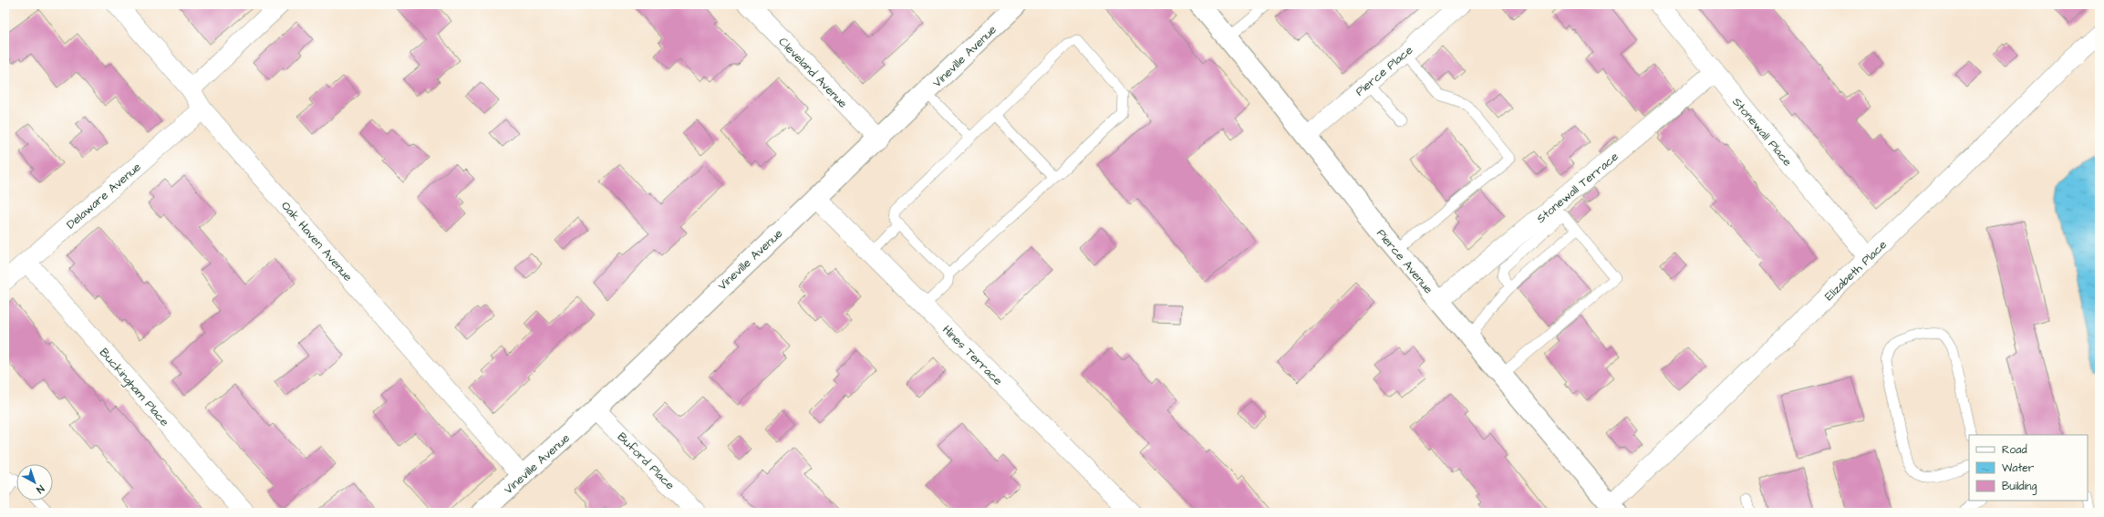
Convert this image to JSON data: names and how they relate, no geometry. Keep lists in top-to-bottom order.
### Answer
{
  "streets": {
    "main road": ["Vineville Avenue", "Pierce Avenue"],
    "street": [
      "Pierce Place",
      "Cleveland Avenue",
      "Stonewall Place",
      "Stonewall Terrace",
      "Delaware Avenue",
      "Oak Haven Avenue",
      "Elizabeth Place",
      "Hines Terrace",
      "Buckingham Place",
      "Buford Place"
    ]
  },
  "crossings": [
    ["Vineville Avenue", "Cleveland Avenue"],
    ["Vineville Avenue", "Oak Haven Avenue"],
    ["Vineville Avenue", "Hines Terrace"],
    ["Vineville Avenue", "Buford Place"],
    ["Pierce Place", "Pierce Avenue"],
    ["Stonewall Place", "Stonewall Terrace"],
    ["Stonewall Place", "Elizabeth Place"],
    ["Stonewall Terrace", "Pierce Avenue"],
    ["Delaware Avenue", "Oak Haven Avenue"],
    ["Delaware Avenue", "Buckingham Place"],
    ["Pierce Avenue", "Elizabeth Place"]
  ],
  "legend": ["Road", "Water", "Building"],
  "north": "bottom right"
}
